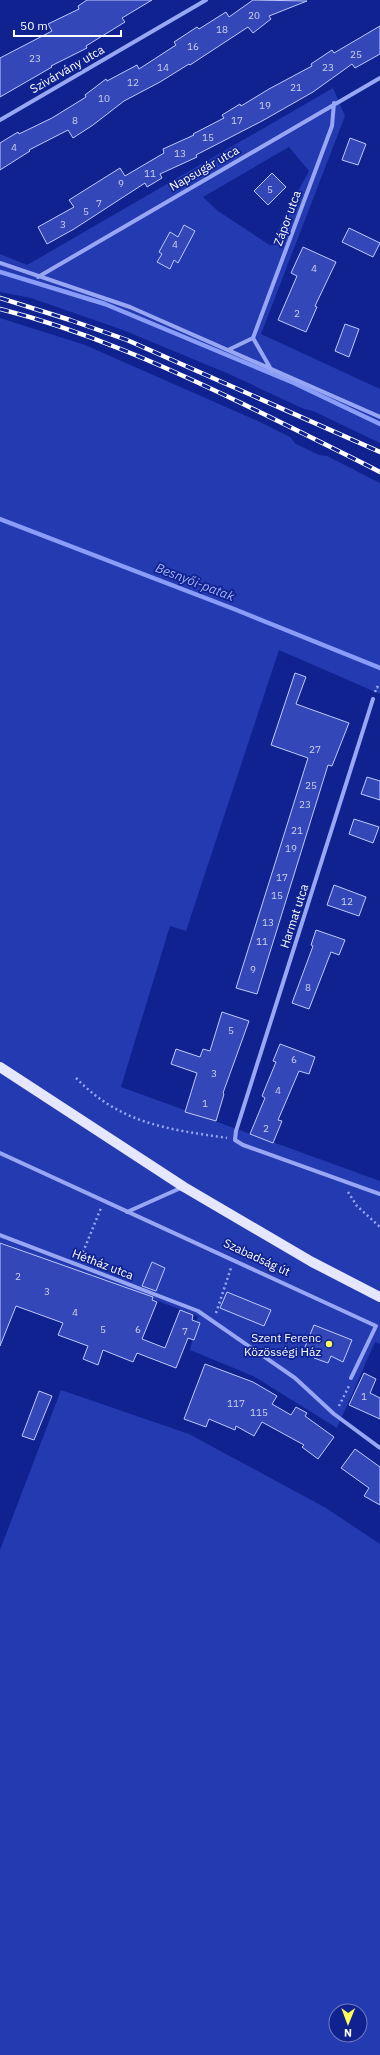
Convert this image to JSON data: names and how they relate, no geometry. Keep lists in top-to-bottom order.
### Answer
{
  "streets": {
    "main road": ["Szabadság út"],
    "street": [
      "Szivárvány utca",
      "Napsugár utca",
      "Zápor utca",
      "Harmat utca",
      "Hétház utca"
    ]
  },
  "crossings": [
    ["Napsugár utca", "Zápor utca"]
  ],
  "water": ["Besnyői-patak"],
  "places": ["Szent Ferenc Közösségi Ház"],
  "house_numbers": [
    "20",
    "18",
    "16",
    "25",
    "23",
    "14",
    "23",
    "12",
    "21",
    "10",
    "19",
    "8",
    "17",
    "15",
    "4",
    "13",
    "11",
    "9",
    "5",
    "7",
    "5",
    "3",
    "4",
    "4",
    "2",
    "27",
    "25",
    "23",
    "21",
    "19",
    "17",
    "15",
    "12",
    "13",
    "11",
    "9",
    "8",
    "5",
    "6",
    "3",
    "4",
    "1",
    "2",
    "2",
    "3",
    "4",
    "5",
    "6",
    "7",
    "1",
    "117",
    "115"
  ],
  "scale_bar": "50 m",
  "north": "bottom"
}
